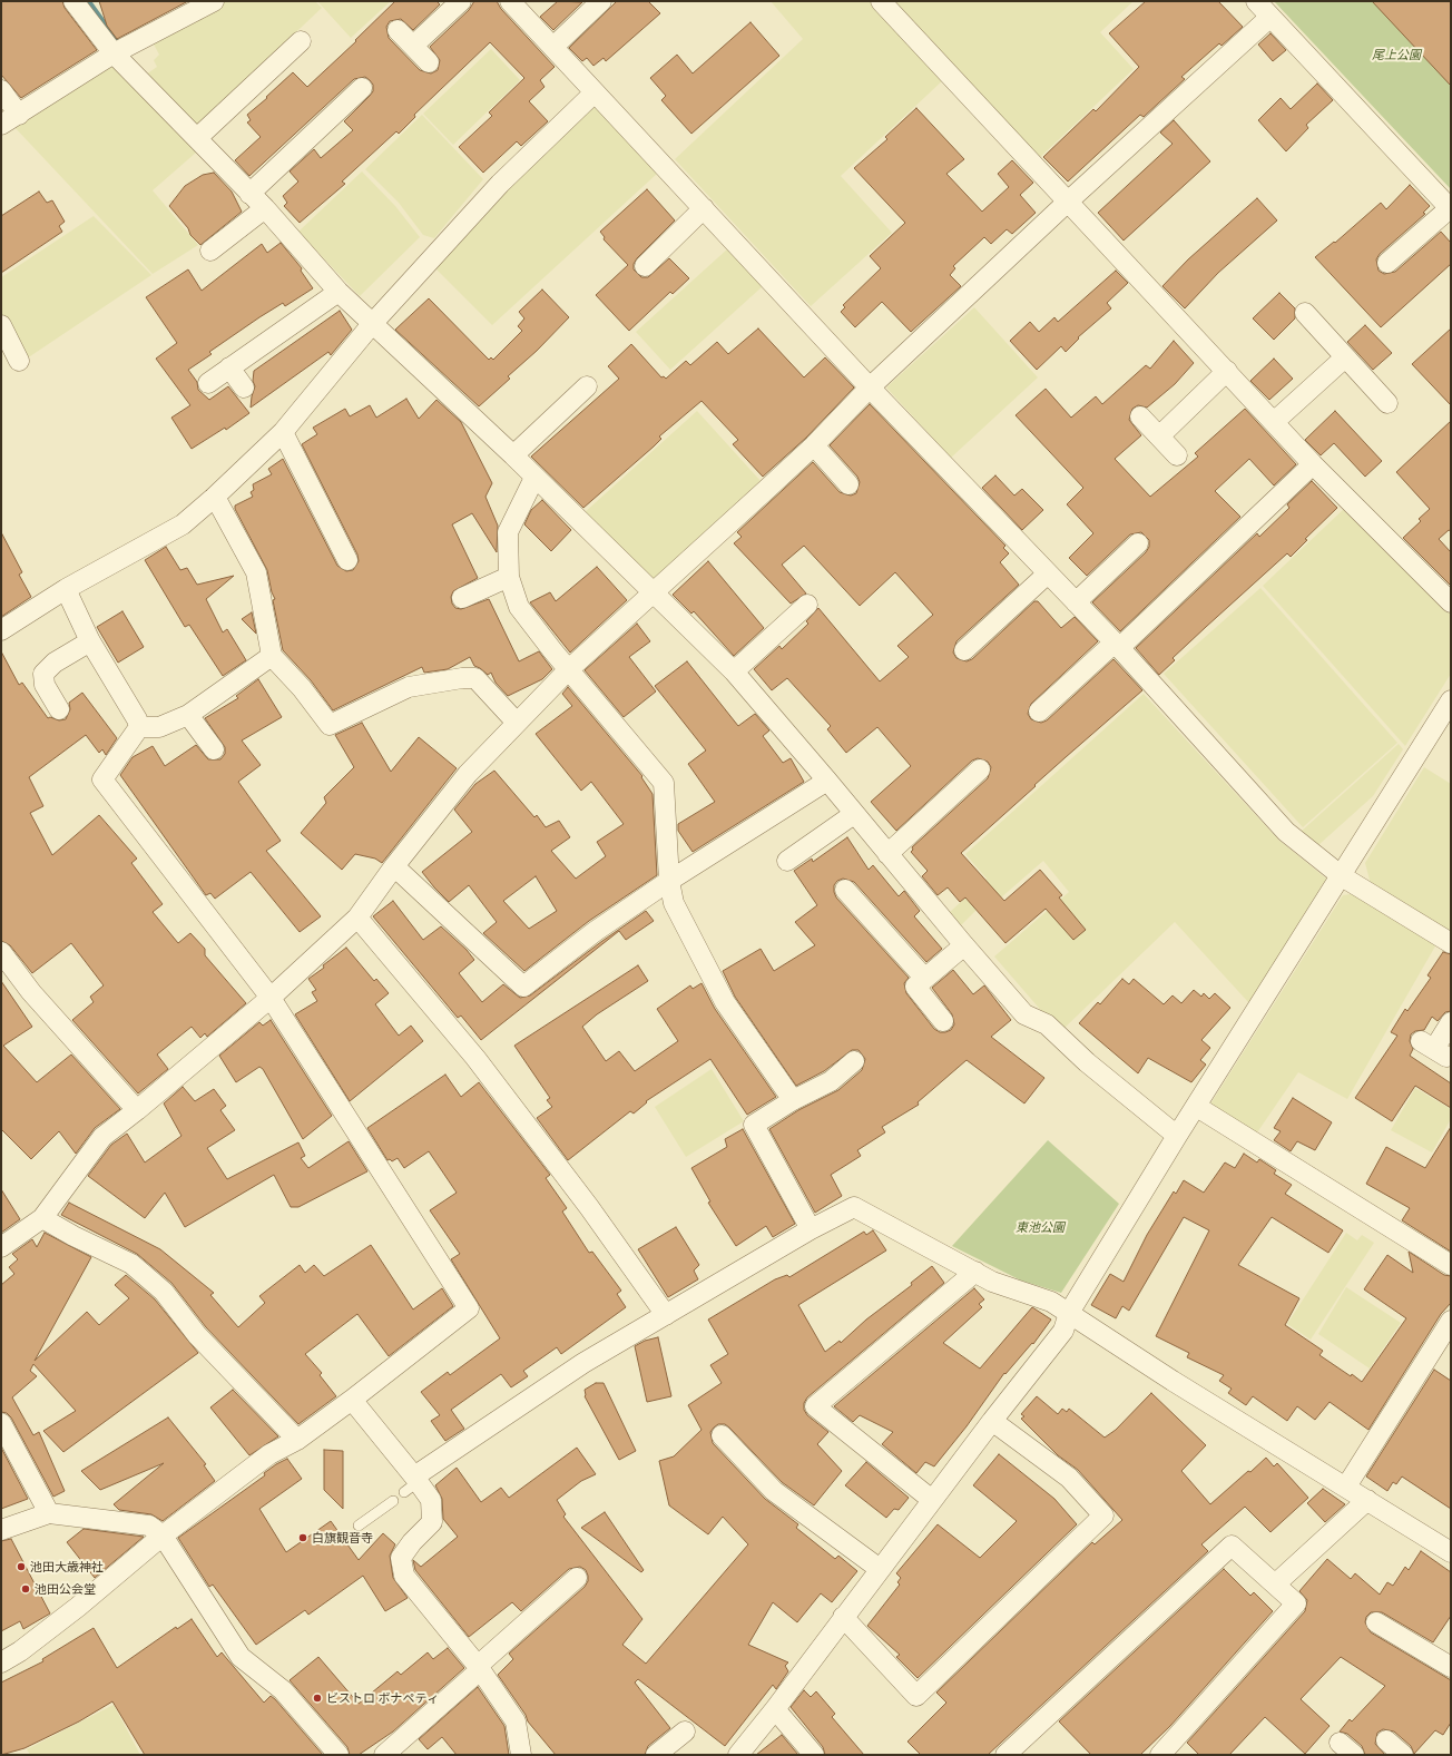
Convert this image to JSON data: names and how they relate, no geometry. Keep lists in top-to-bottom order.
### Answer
{
  "parks": ["尾上公園", "東池公園"],
  "places": [
    "白旗観音寺",
    "池田大歳神社",
    "池田公会堂",
    "ビストロ ボナペティ"
  ]
}
